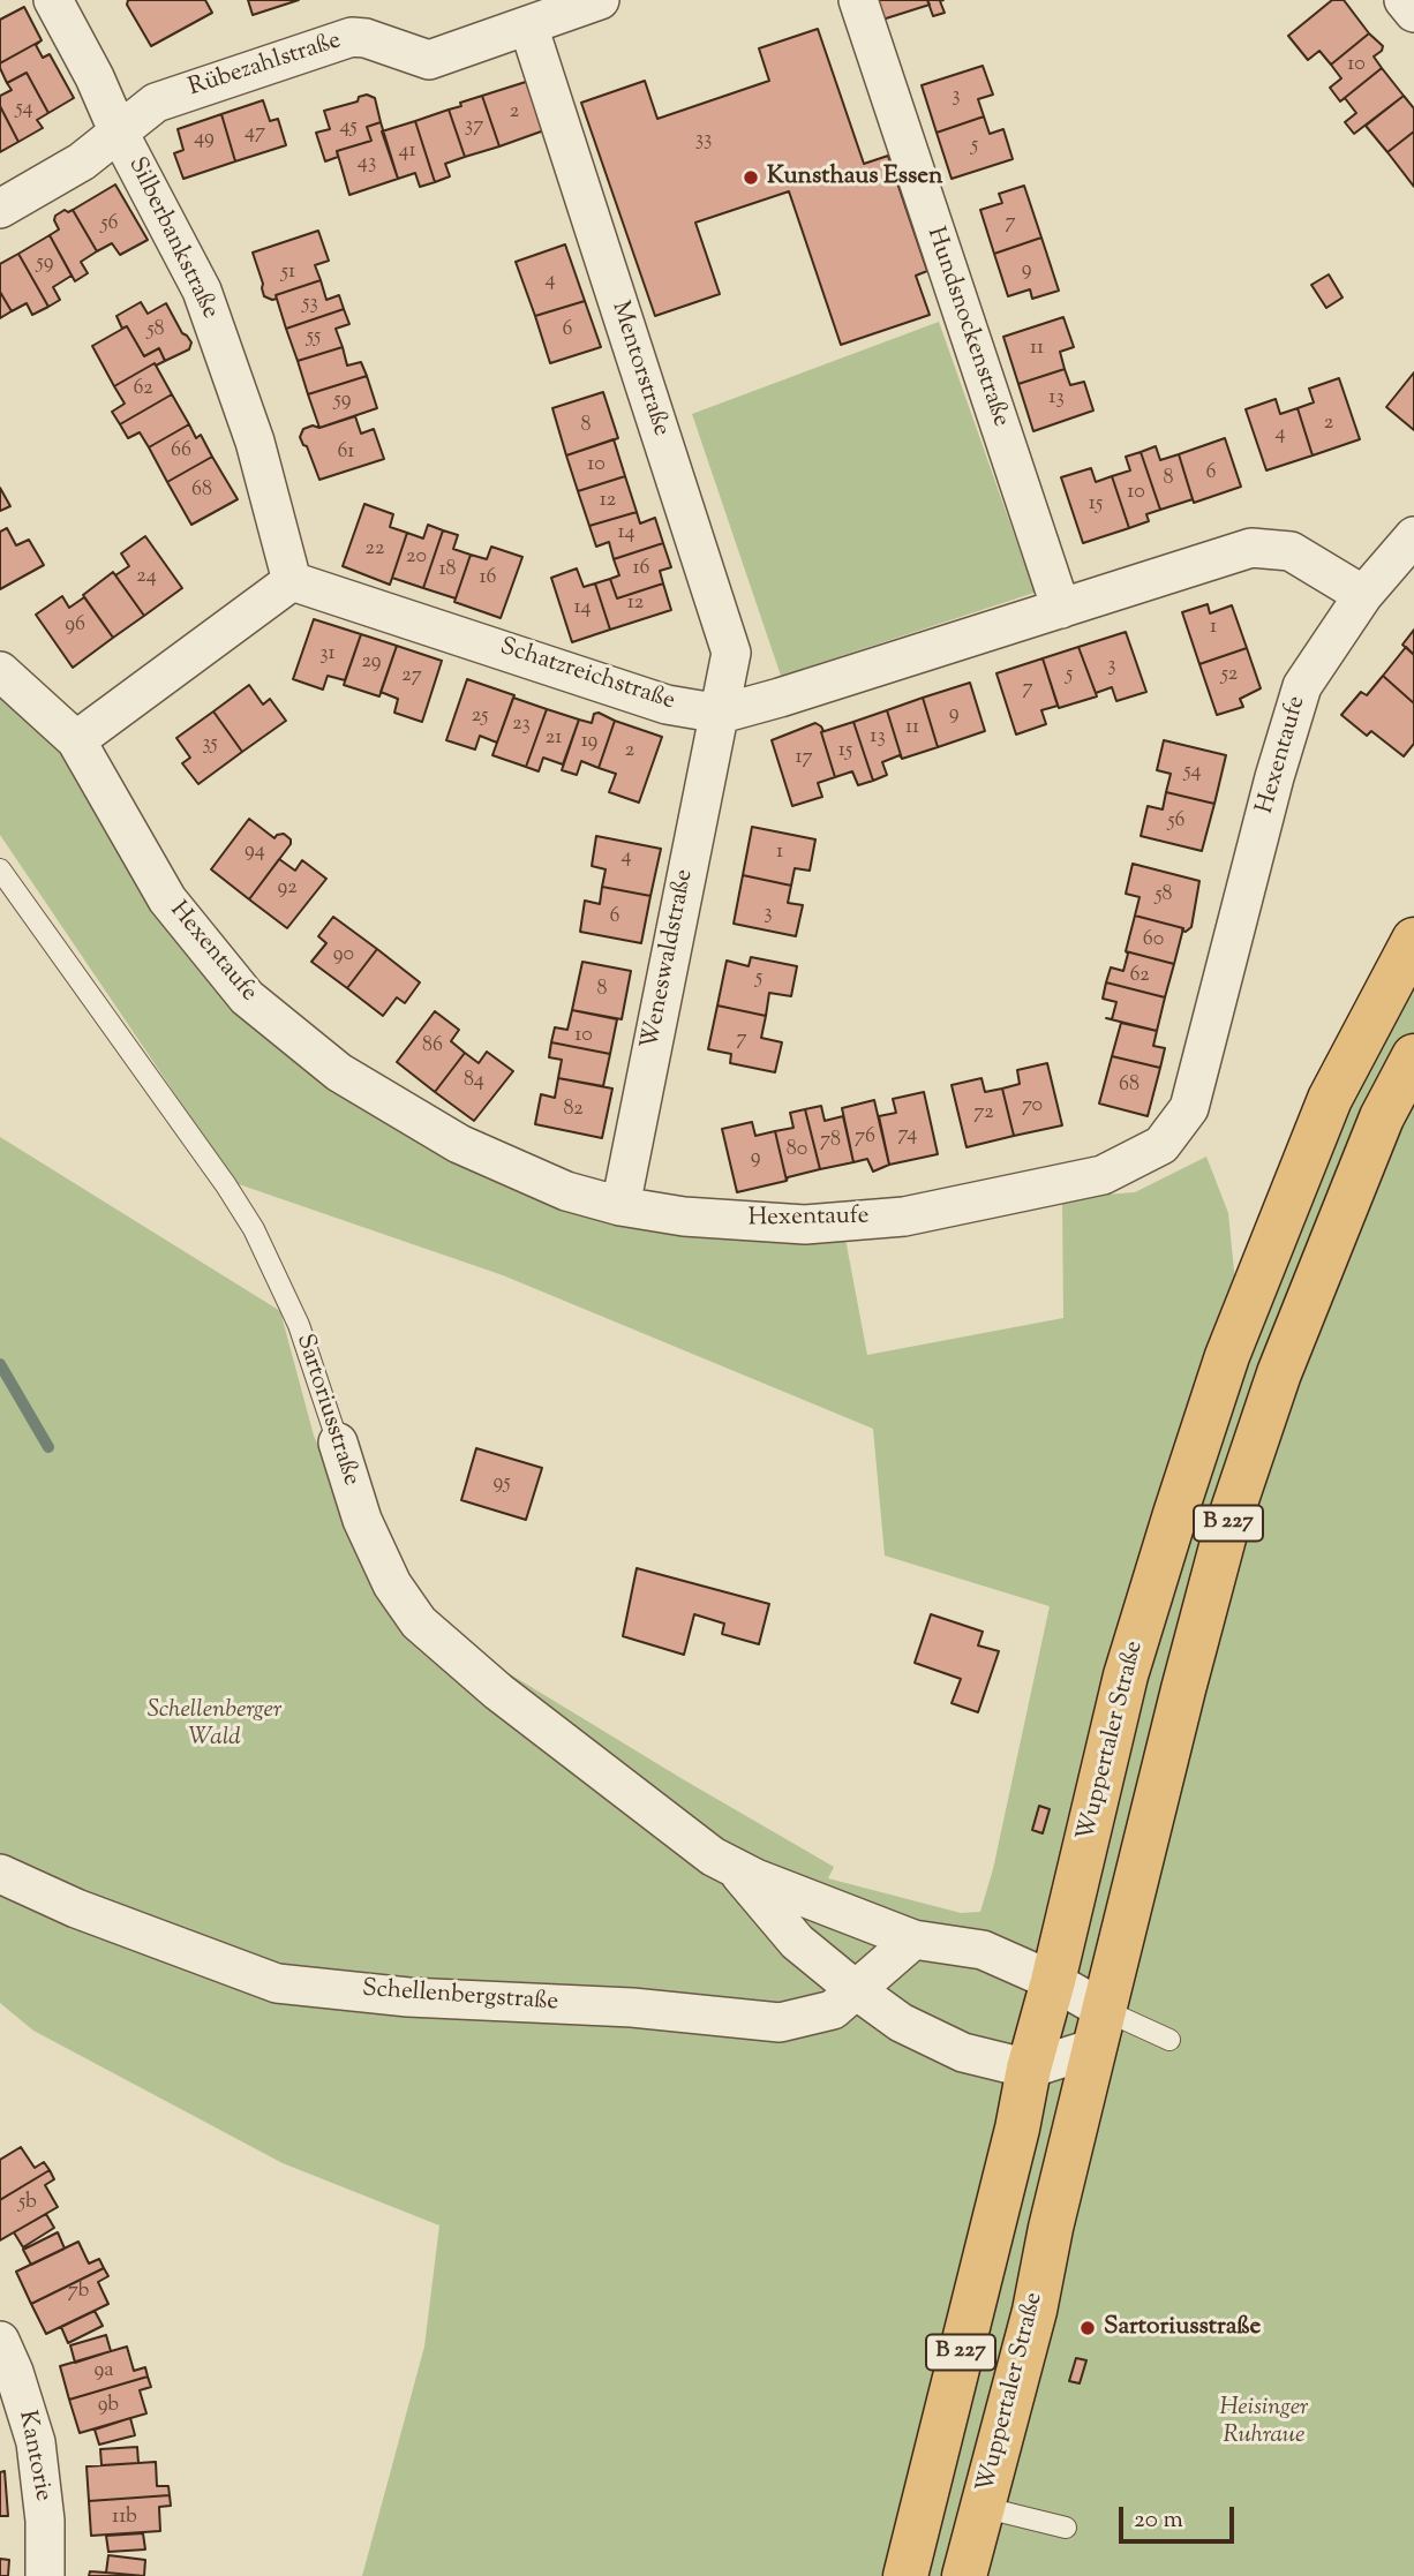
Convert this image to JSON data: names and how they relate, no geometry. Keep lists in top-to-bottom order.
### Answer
{
  "streets": {
    "main road": ["B 227", "Wuppertaler Straße"],
    "street": [
      "Rübezahlstraße",
      "Silberbankstraße",
      "Hundsnockenstraße",
      "Mentorstraße",
      "Schatzreichstraße",
      "Hexentaufe",
      "Weneswaldstraße",
      "Sartoriusstraße",
      "Schellenbergstraße",
      "Kantorie"
    ]
  },
  "crossings": [
    ["Rübezahlstraße", "Silberbankstraße"],
    ["Rübezahlstraße", "Mentorstraße"],
    ["Silberbankstraße", "Schatzreichstraße"],
    ["Hundsnockenstraße", "Schatzreichstraße"],
    ["Mentorstraße", "Schatzreichstraße"],
    ["Mentorstraße", "Weneswaldstraße"],
    ["Schatzreichstraße", "Hexentaufe"],
    ["Schatzreichstraße", "Weneswaldstraße"],
    ["Hexentaufe", "Weneswaldstraße"],
    ["Sartoriusstraße", "Wuppertaler Straße"],
    ["Sartoriusstraße", "Schellenbergstraße"]
  ],
  "parks": ["Schellenberger Wald", "Heisinger Ruhraue"],
  "places": ["Kunsthaus Essen", "Sartoriusstraße"],
  "house_numbers": [
    "10",
    "3",
    "54",
    "2",
    "37",
    "45",
    "47",
    "49",
    "33",
    "5",
    "41",
    "43",
    "7",
    "56",
    "59",
    "9",
    "51",
    "4",
    "53",
    "58",
    "6",
    "55",
    "11",
    "62",
    "13",
    "59",
    "2",
    "8",
    "4",
    "66",
    "61",
    "10",
    "6",
    "8",
    "68",
    "10",
    "12",
    "15",
    "14",
    "22",
    "20",
    "16",
    "18",
    "24",
    "16",
    "12",
    "14",
    "96",
    "1",
    "31",
    "29",
    "3",
    "5",
    "52",
    "27",
    "7",
    "9",
    "25",
    "23",
    "11",
    "13",
    "21",
    "19",
    "35",
    "2",
    "15",
    "17",
    "54",
    "56",
    "94",
    "1",
    "4",
    "92",
    "58",
    "3",
    "6",
    "60",
    "90",
    "62",
    "5",
    "8",
    "10",
    "7",
    "86",
    "84",
    "68",
    "70",
    "82",
    "72",
    "74",
    "76",
    "78",
    "80",
    "9",
    "95",
    "5b",
    "7b",
    "9a",
    "9b",
    "11b"
  ],
  "scale_bar": "20 m"
}
